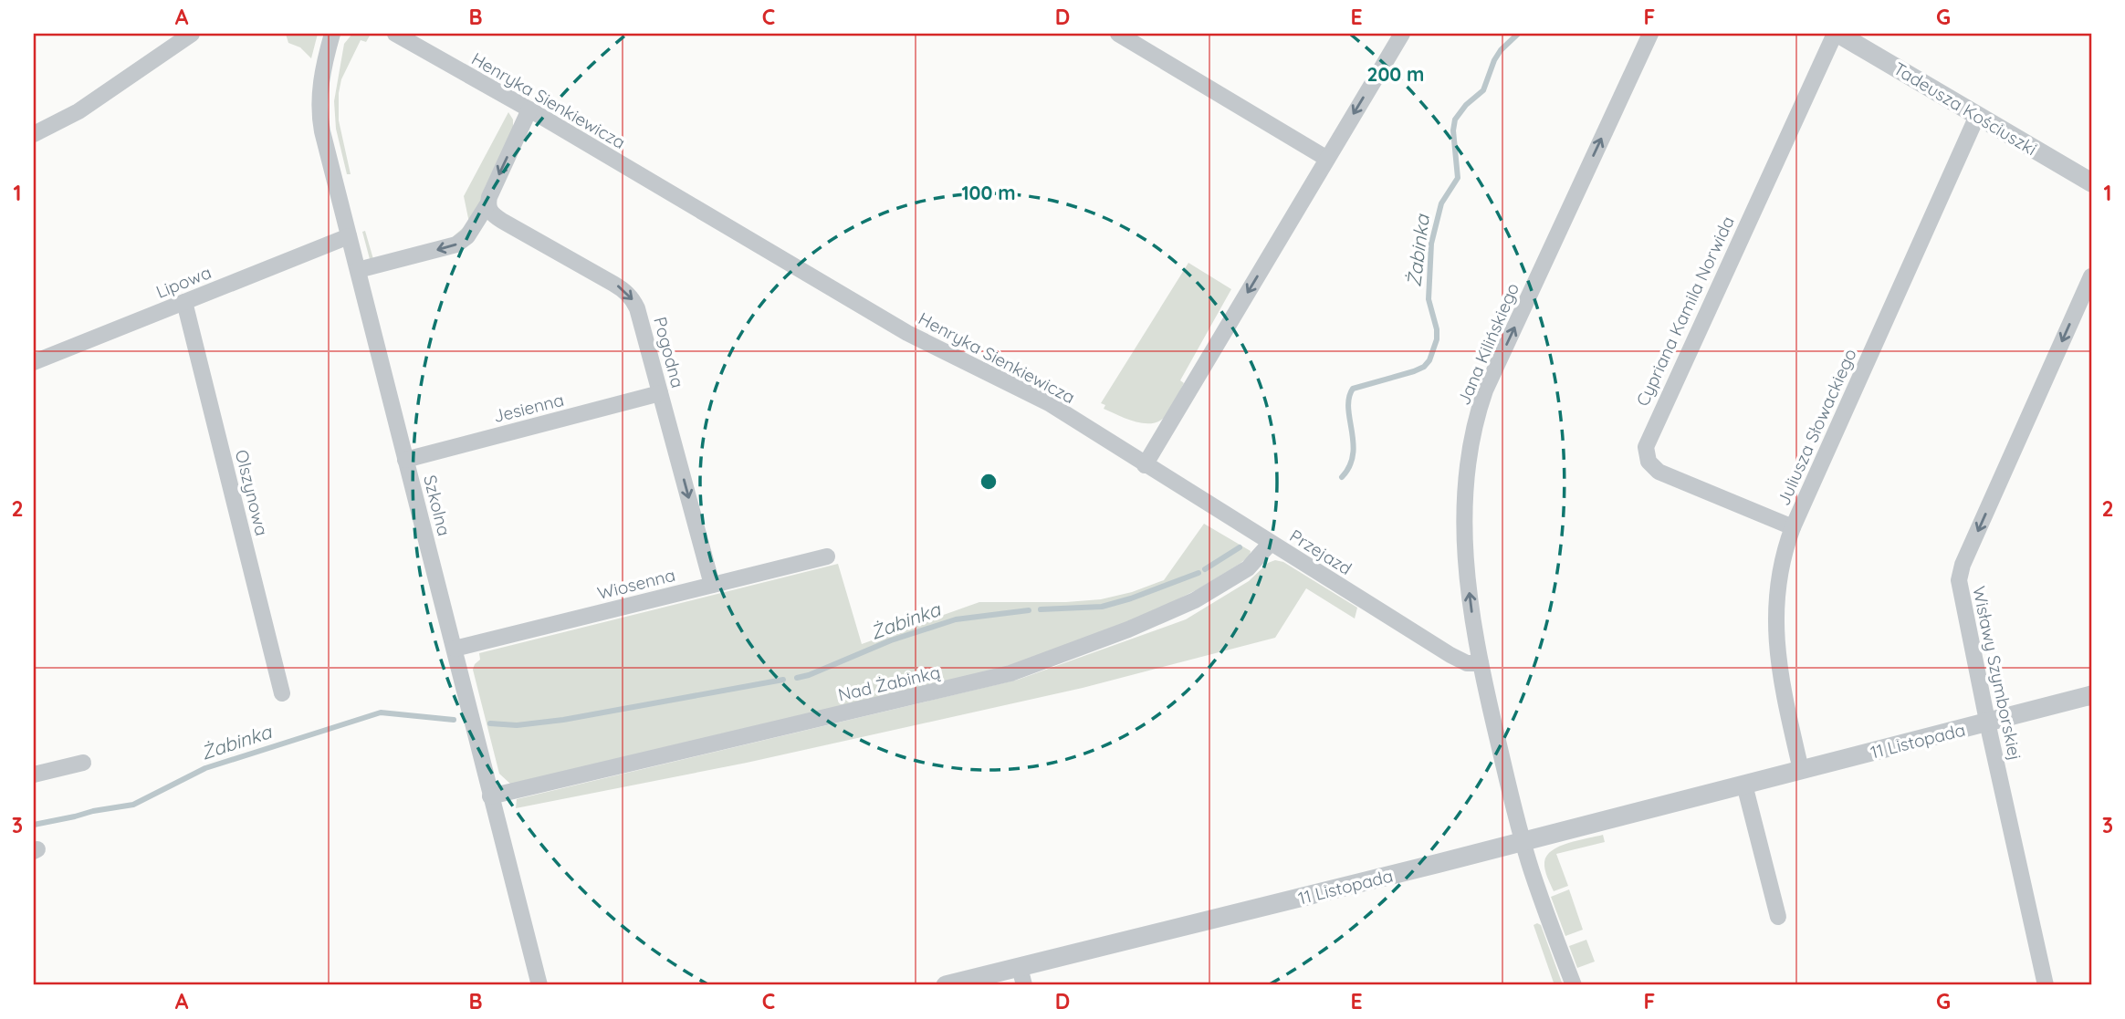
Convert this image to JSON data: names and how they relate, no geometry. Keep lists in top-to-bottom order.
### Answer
{
  "streets": {
    "street": [
      "Henryka Sienkiewicza",
      "Tadeusza Kościuszki",
      "Lipowa",
      "Cypriana Kamila Norwida",
      "Jana Kilińskiego",
      "Pogodna",
      "Jesienna",
      "Juliusza Słowackiego",
      "Olszynowa",
      "Szkolna",
      "Przejazd",
      "Wiosenna",
      "Wisławy Szymborskiej",
      "Nad Żabinką",
      "11 Listopada"
    ]
  },
  "crossings": [
    ["Henryka Sienkiewicza", "Przejazd"],
    ["Tadeusza Kościuszki", "Cypriana Kamila Norwida"],
    ["Tadeusza Kościuszki", "Juliusza Słowackiego"],
    ["Lipowa", "Olszynowa"],
    ["Lipowa", "Szkolna"],
    ["Cypriana Kamila Norwida", "Juliusza Słowackiego"],
    ["Jana Kilińskiego", "Przejazd"],
    ["Jana Kilińskiego", "11 Listopada"],
    ["Pogodna", "Jesienna"],
    ["Pogodna", "Wiosenna"],
    ["Jesienna", "Szkolna"],
    ["Juliusza Słowackiego", "11 Listopada"],
    ["Szkolna", "Wiosenna"],
    ["Szkolna", "Nad Żabinką"],
    ["Przejazd", "Nad Żabinką"],
    ["Wisławy Szymborskiej", "11 Listopada"]
  ],
  "one_way": ["Jana Kilińskiego", "Pogodna", "Wisławy Szymborskiej"],
  "water": ["Żabinka"],
  "grid": {
    "columns": [
      "A",
      "B",
      "C",
      "D",
      "E",
      "F",
      "G"
    ],
    "rows": ["1", "2", "3"]
  },
  "rings": ["200 m", "100 m"]
}
